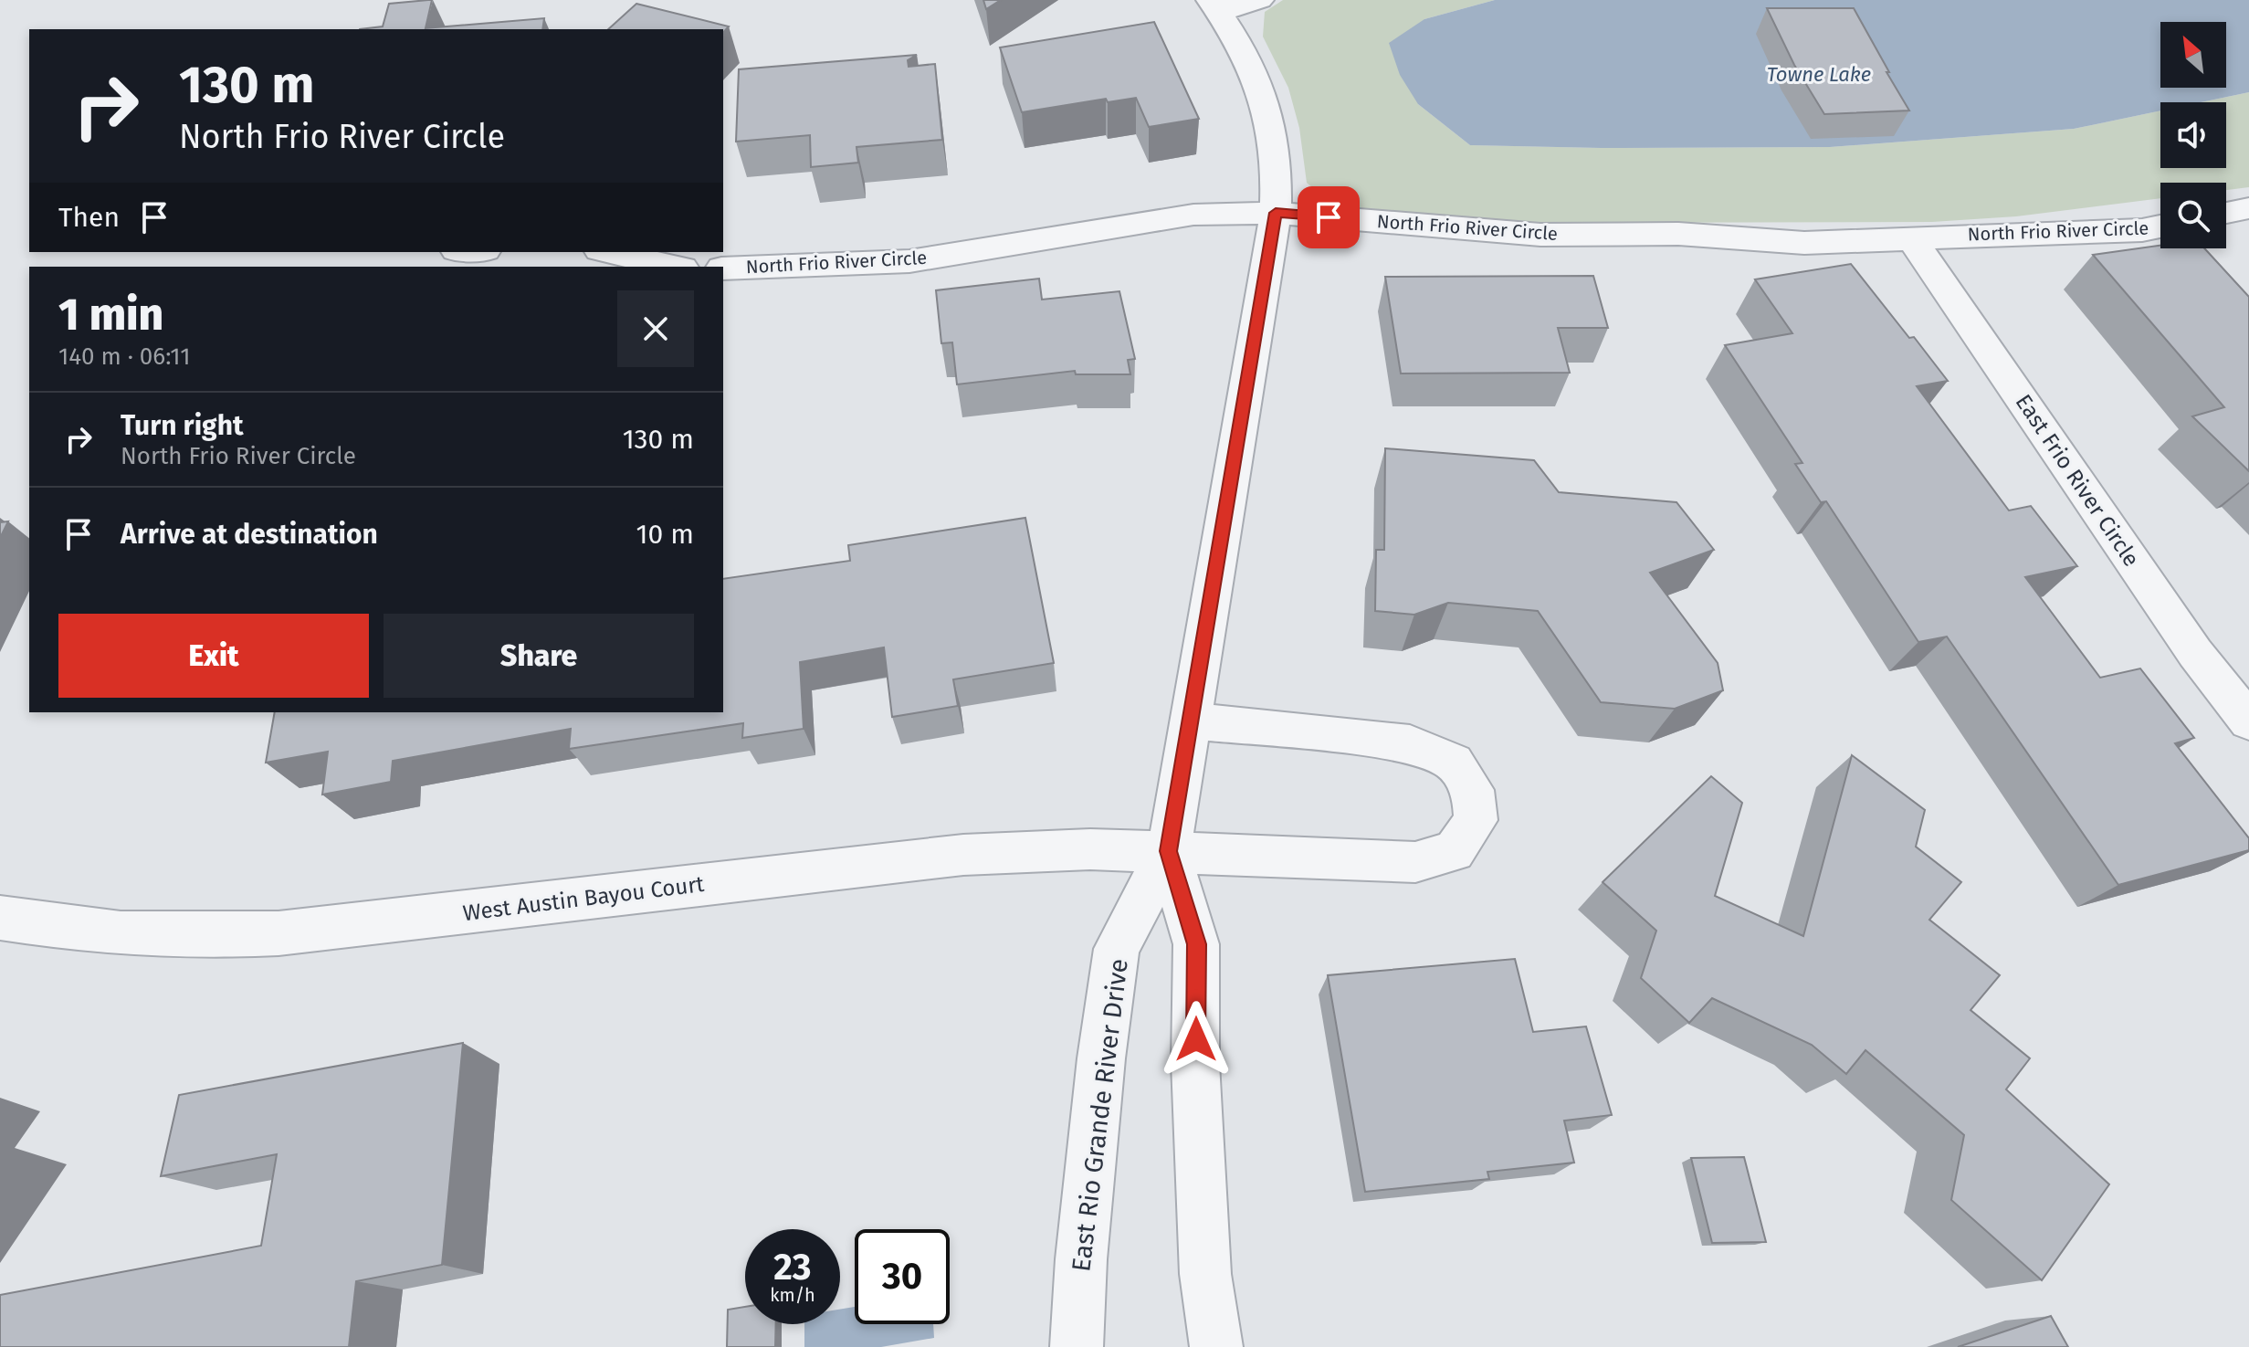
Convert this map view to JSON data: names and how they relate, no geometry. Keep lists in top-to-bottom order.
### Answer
{
  "streets": {
    "street": [
      "North Frio River Circle",
      "East Frio River Circle",
      "West Austin Bayou Court",
      "East Rio Grande River Drive"
    ]
  },
  "crossings": [
    ["North Frio River Circle", "East Frio River Circle"],
    ["North Frio River Circle", "East Rio Grande River Drive"],
    ["West Austin Bayou Court", "East Rio Grande River Drive"]
  ],
  "water": ["Towne Lake"],
  "north": "top left",
  "page": {
    "turn": ["130 m", "North Frio River Circle"],
    "then": "Then",
    "heading": ["1 min", "140 m · 06:11"],
    "list": [
      {
        "name": "Turn right",
        "note": "North Frio River Circle",
        "value": "130 m"
      },
      {
        "name": "Arrive at destination",
        "value": "10 m"
      }
    ],
    "buttons": ["Exit", "Share"],
    "speed": "23 km/h",
    "limit": "30"
  }
}
